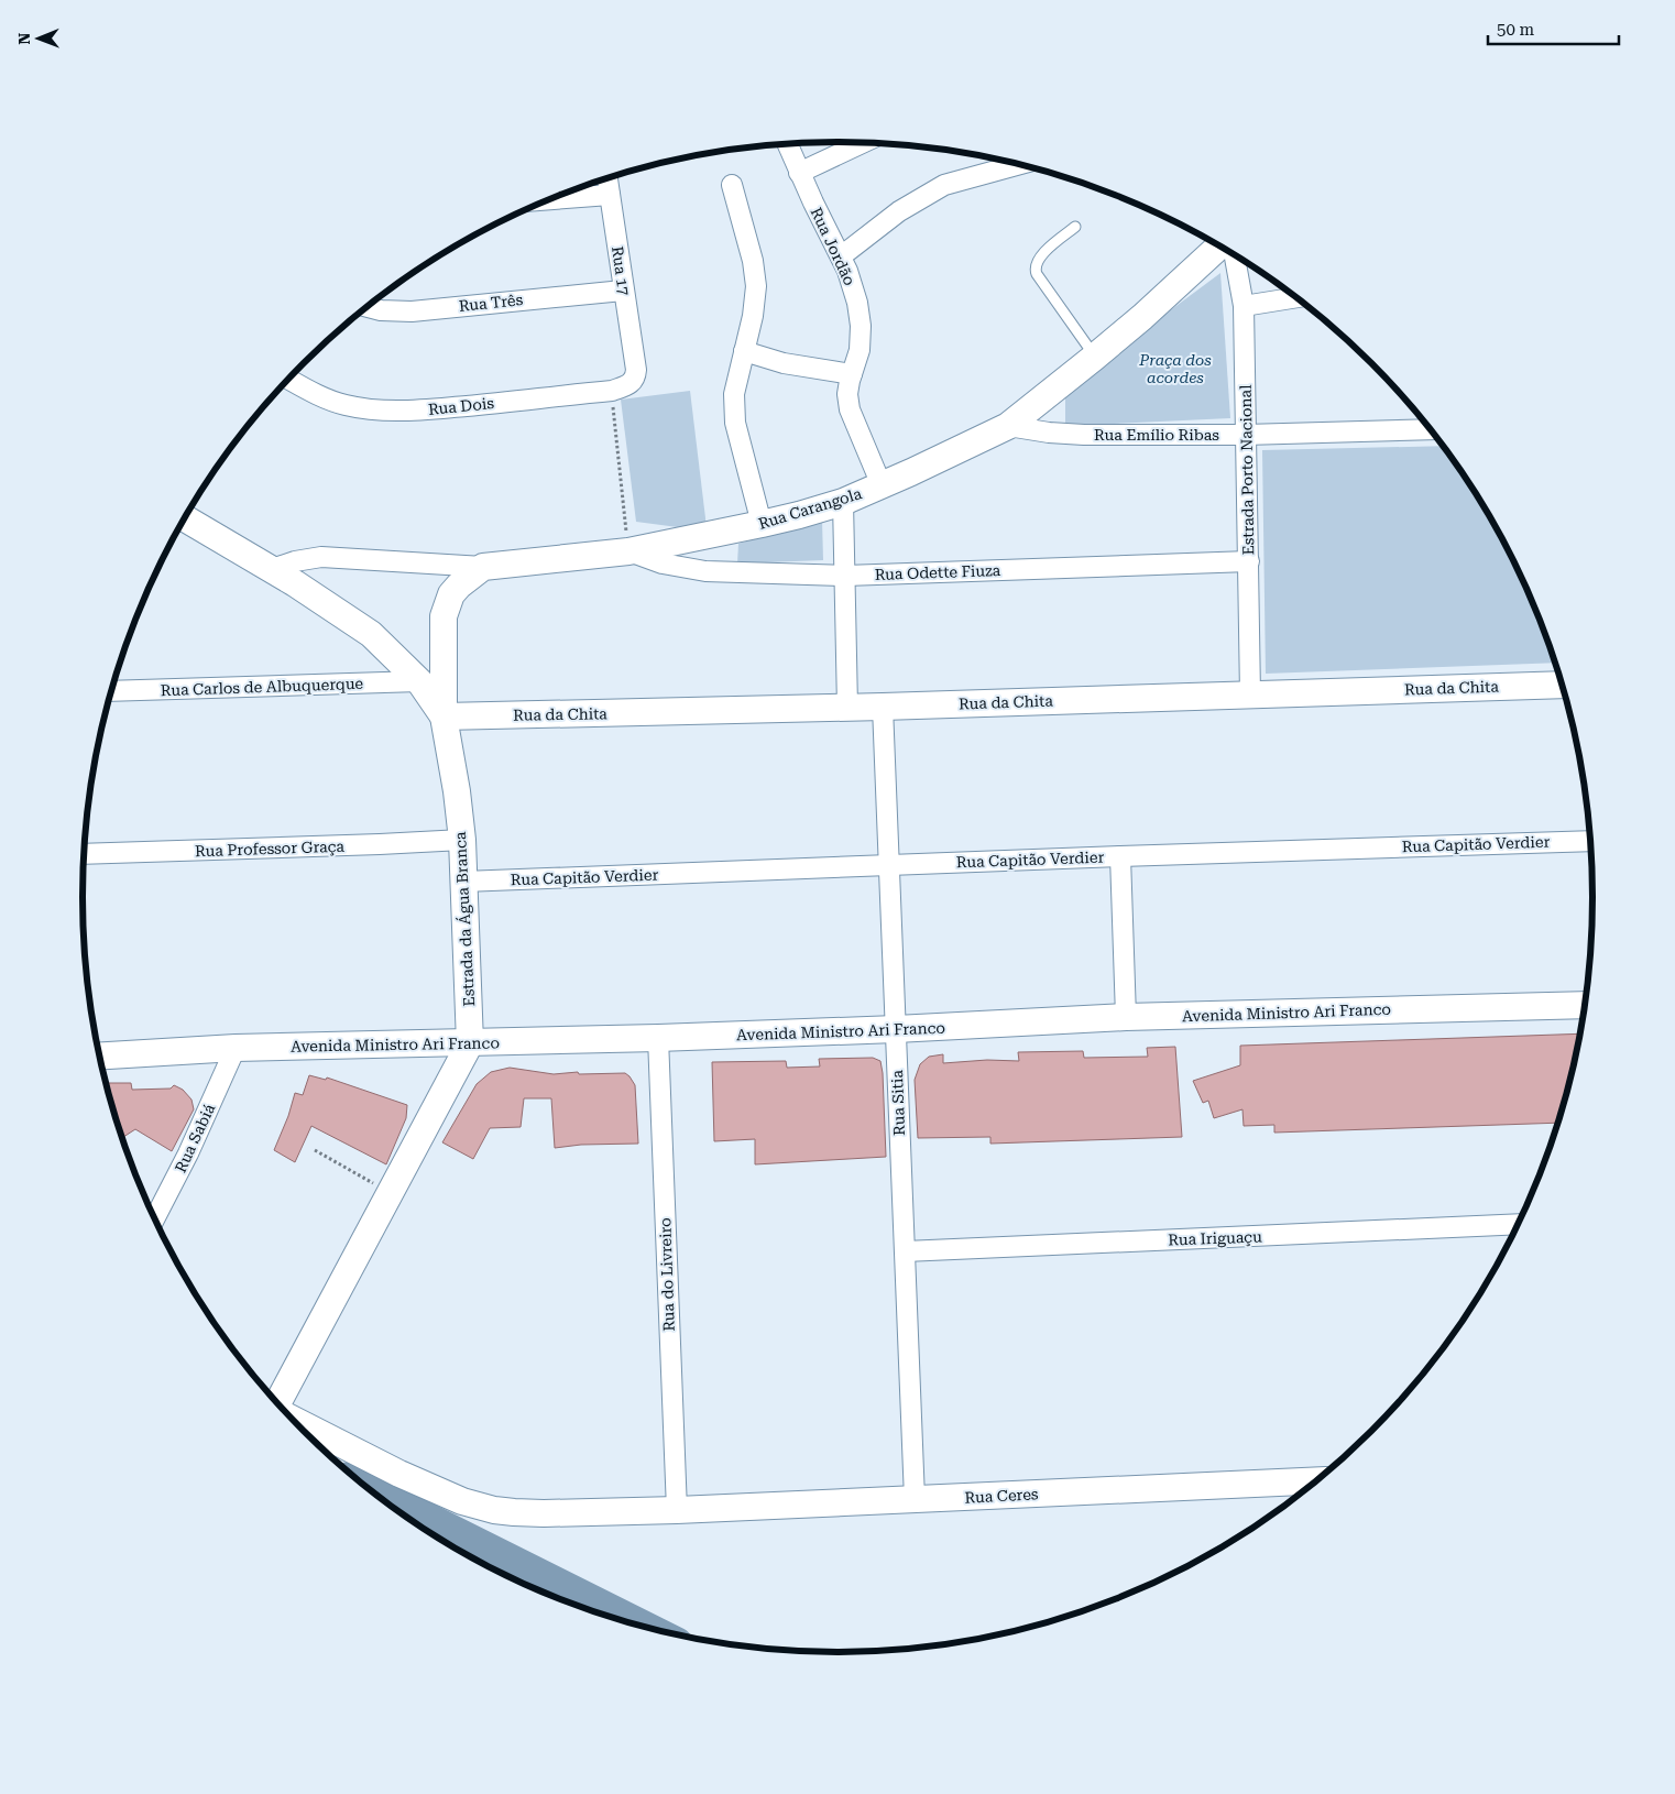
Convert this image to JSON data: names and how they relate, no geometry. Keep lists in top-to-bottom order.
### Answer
{
  "streets": {
    "main road": [
      "Rua Carangola",
      "Rua da Chita",
      "Estrada da Água Branca",
      "Avenida Ministro Ari Franco",
      "Rua Ceres"
    ],
    "street": [
      "Rua Jordão",
      "Rua 17",
      "Rua Três",
      "Rua Dois",
      "Rua Emílio Ribas",
      "Estrada Porto Nacional",
      "Rua Odette Fiuza",
      "Rua Carlos de Albuquerque",
      "Rua Capitão Verdier",
      "Rua Professor Graça",
      "Rua Sitia",
      "Rua Sabiá",
      "Rua Iriguaçu",
      "Rua do Livreiro"
    ]
  },
  "crossings": [
    ["Rua Jordão", "Rua Carangola"],
    ["Rua 17", "Rua Três"],
    ["Rua 17", "Rua Dois"],
    ["Rua Emílio Ribas", "Estrada Porto Nacional"],
    ["Rua Emílio Ribas", "Rua Carangola"],
    ["Estrada Porto Nacional", "Rua Odette Fiuza"],
    ["Estrada Porto Nacional", "Rua da Chita"],
    ["Rua Carangola", "Rua Odette Fiuza"],
    ["Rua Carlos de Albuquerque", "Estrada da Água Branca"],
    ["Rua da Chita", "Estrada da Água Branca"],
    ["Rua da Chita", "Rua Sitia"],
    ["Rua Capitão Verdier", "Estrada da Água Branca"],
    ["Rua Capitão Verdier", "Rua Sitia"],
    ["Rua Professor Graça", "Estrada da Água Branca"],
    ["Estrada da Água Branca", "Avenida Ministro Ari Franco"],
    ["Avenida Ministro Ari Franco", "Rua Sitia"],
    ["Avenida Ministro Ari Franco", "Rua Sabiá"],
    ["Avenida Ministro Ari Franco", "Rua do Livreiro"],
    ["Rua Sitia", "Rua Iriguaçu"],
    ["Rua Sitia", "Rua Ceres"],
    ["Rua do Livreiro", "Rua Ceres"]
  ],
  "parks": ["Praça dos acordes"],
  "scale_bar": "50 m",
  "north": "left"
}
